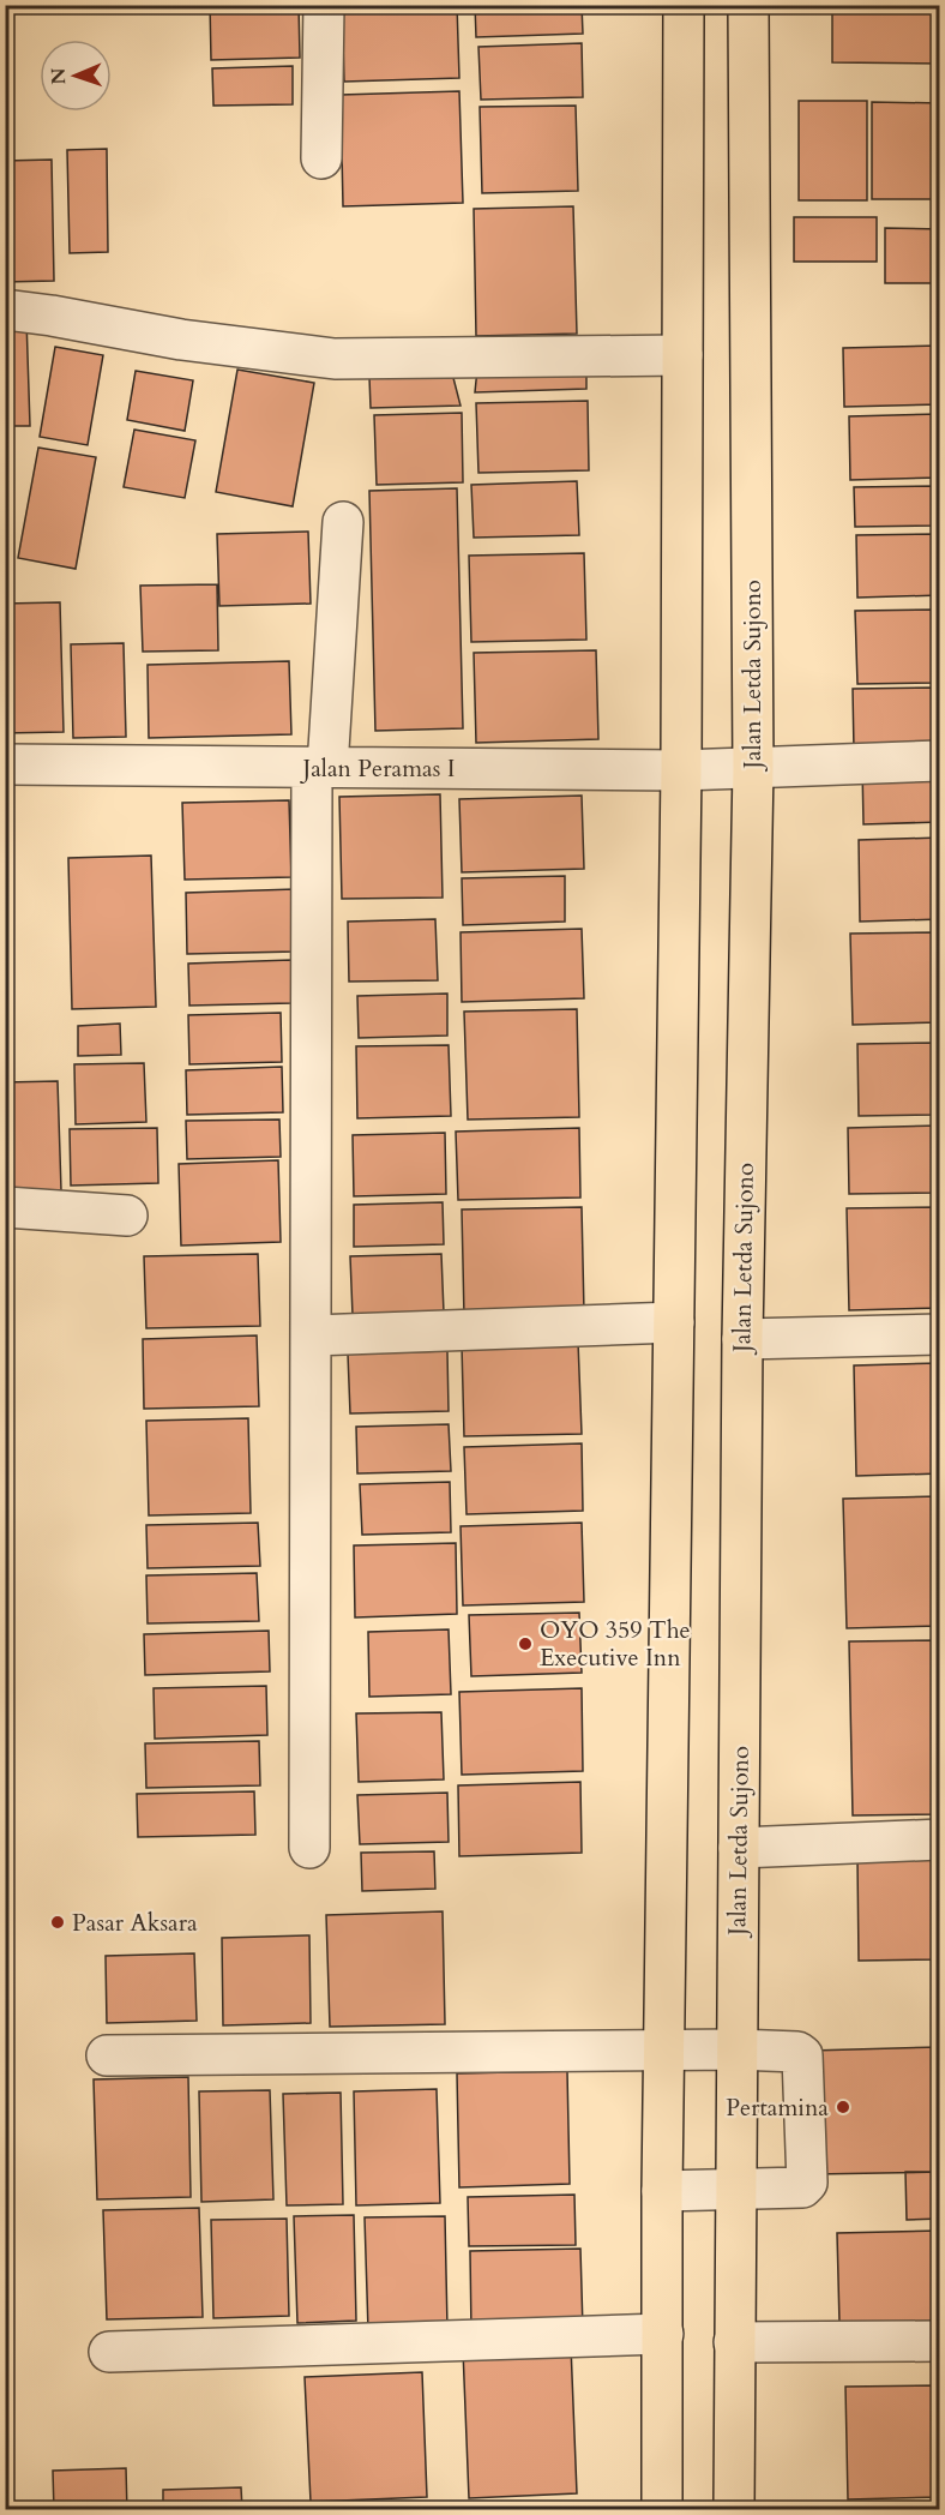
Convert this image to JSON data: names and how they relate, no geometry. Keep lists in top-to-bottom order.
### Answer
{
  "streets": {
    "highway": ["Jalan Letda Sujono"],
    "street": ["Jalan Peramas I"]
  },
  "crossings": [
    ["Jalan Letda Sujono", "Jalan Peramas I"]
  ],
  "places": ["OYO 359 The Executive Inn", "Pasar Aksara", "Pertamina"],
  "north": "left"
}
